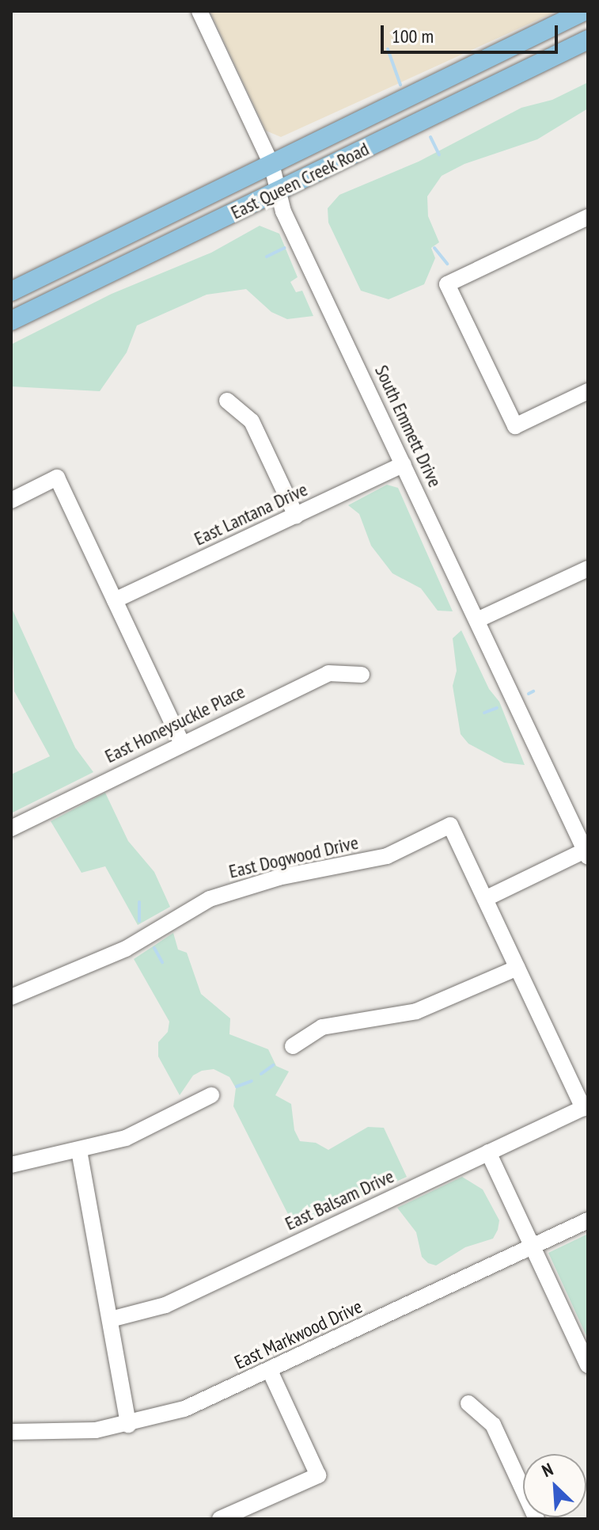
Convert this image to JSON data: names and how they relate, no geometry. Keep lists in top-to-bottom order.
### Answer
{
  "streets": {
    "main road": ["East Queen Creek Road"],
    "street": [
      "South Emmett Drive",
      "East Lantana Drive",
      "East Honeysuckle Place",
      "East Dogwood Drive",
      "East Balsam Drive",
      "East Markwood Drive"
    ]
  },
  "crossings": [
    ["East Queen Creek Road", "South Emmett Drive"],
    ["South Emmett Drive", "East Lantana Drive"]
  ],
  "scale_bar": "100 m",
  "north": "top left"
}
